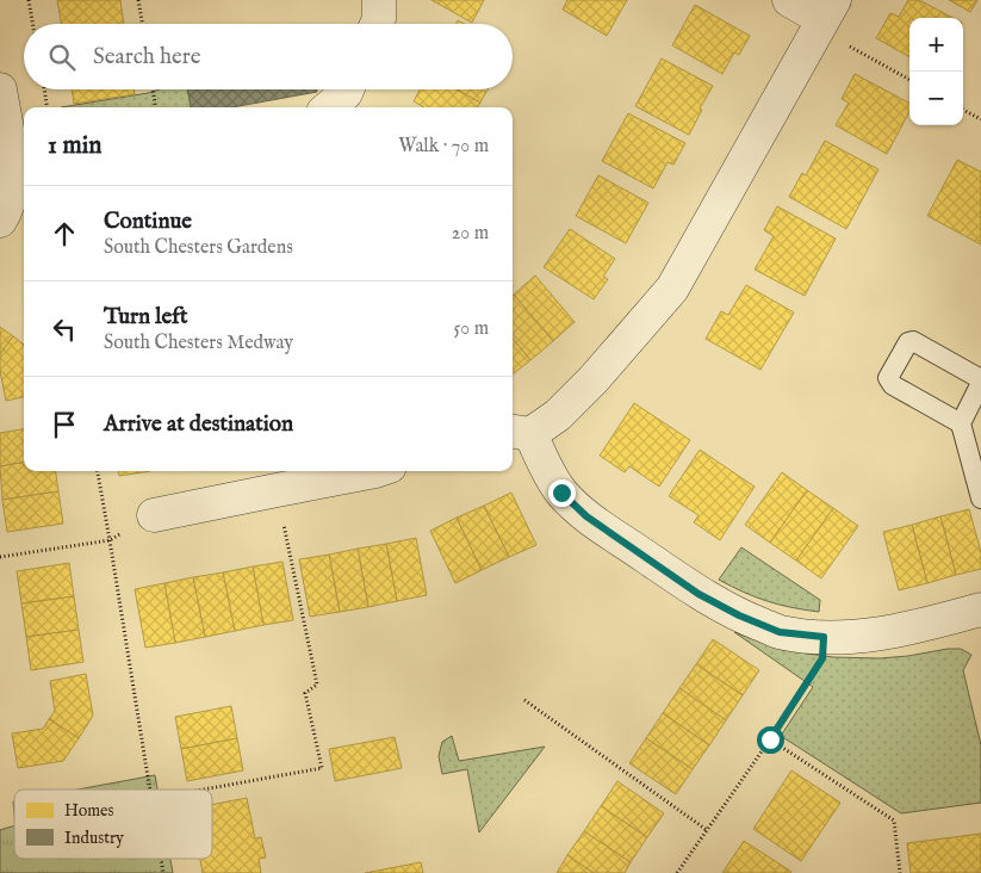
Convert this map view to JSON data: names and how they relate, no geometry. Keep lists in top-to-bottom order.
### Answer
{
  "legend": ["Homes", "Industry"],
  "page": {
    "map_buttons": ["+", "−"],
    "search": "Search here",
    "heading": ["1 min", "Walk · 70 m"],
    "list": [
      ["Continue", "South Chesters Gardens", "20 m"],
      ["Turn left", "South Chesters Medway", "50 m"],
      "Arrive at destination"
    ]
  }
}
